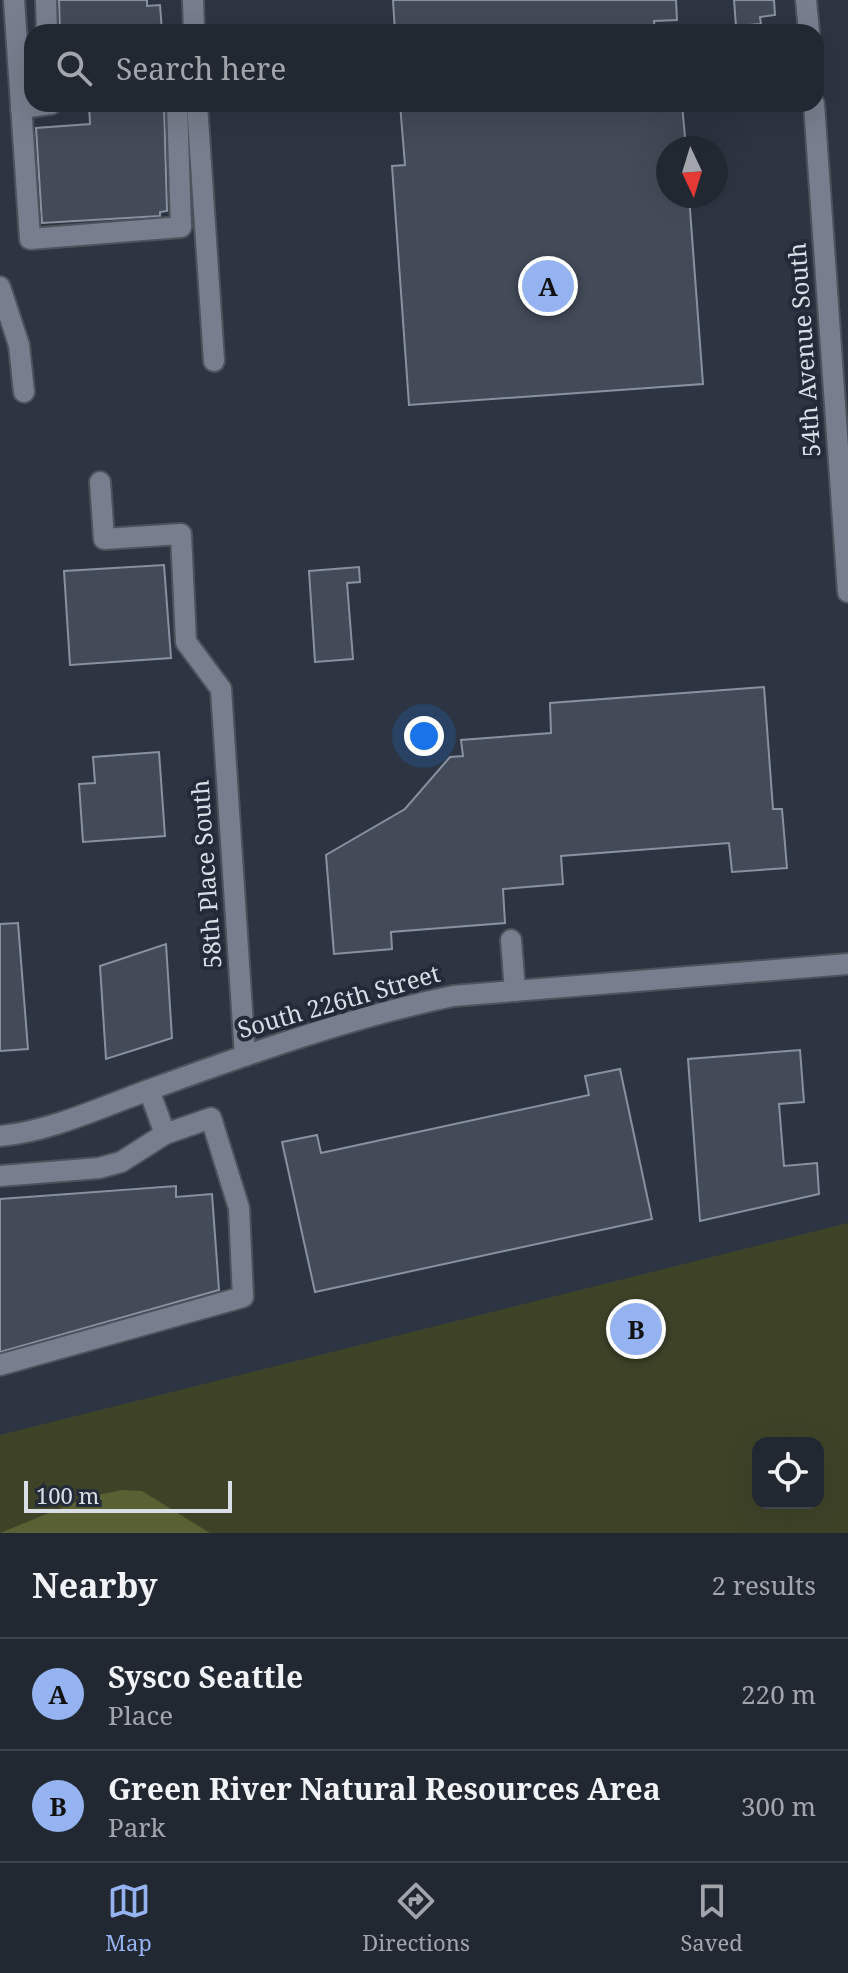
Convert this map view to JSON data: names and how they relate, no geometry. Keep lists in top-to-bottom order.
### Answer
{
  "streets": {
    "street": ["54th Avenue South", "58th Place South", "South 226th Street"]
  },
  "crossings": [
    ["58th Place South", "South 226th Street"]
  ],
  "scale_bar": "100 m",
  "north": "bottom",
  "page": {
    "search": "Search here",
    "pins": ["A", "B"],
    "scale": "100 m",
    "heading": ["Nearby", "2 results"],
    "list": [
      {
        "mark": "A",
        "name": "Sysco Seattle",
        "note": "Place",
        "value": "220 m"
      },
      {
        "mark": "B",
        "name": "Green River Natural Resources Area",
        "note": "Park",
        "value": "300 m"
      }
    ],
    "nav": ["Map", "Directions", "Saved"]
  }
}
